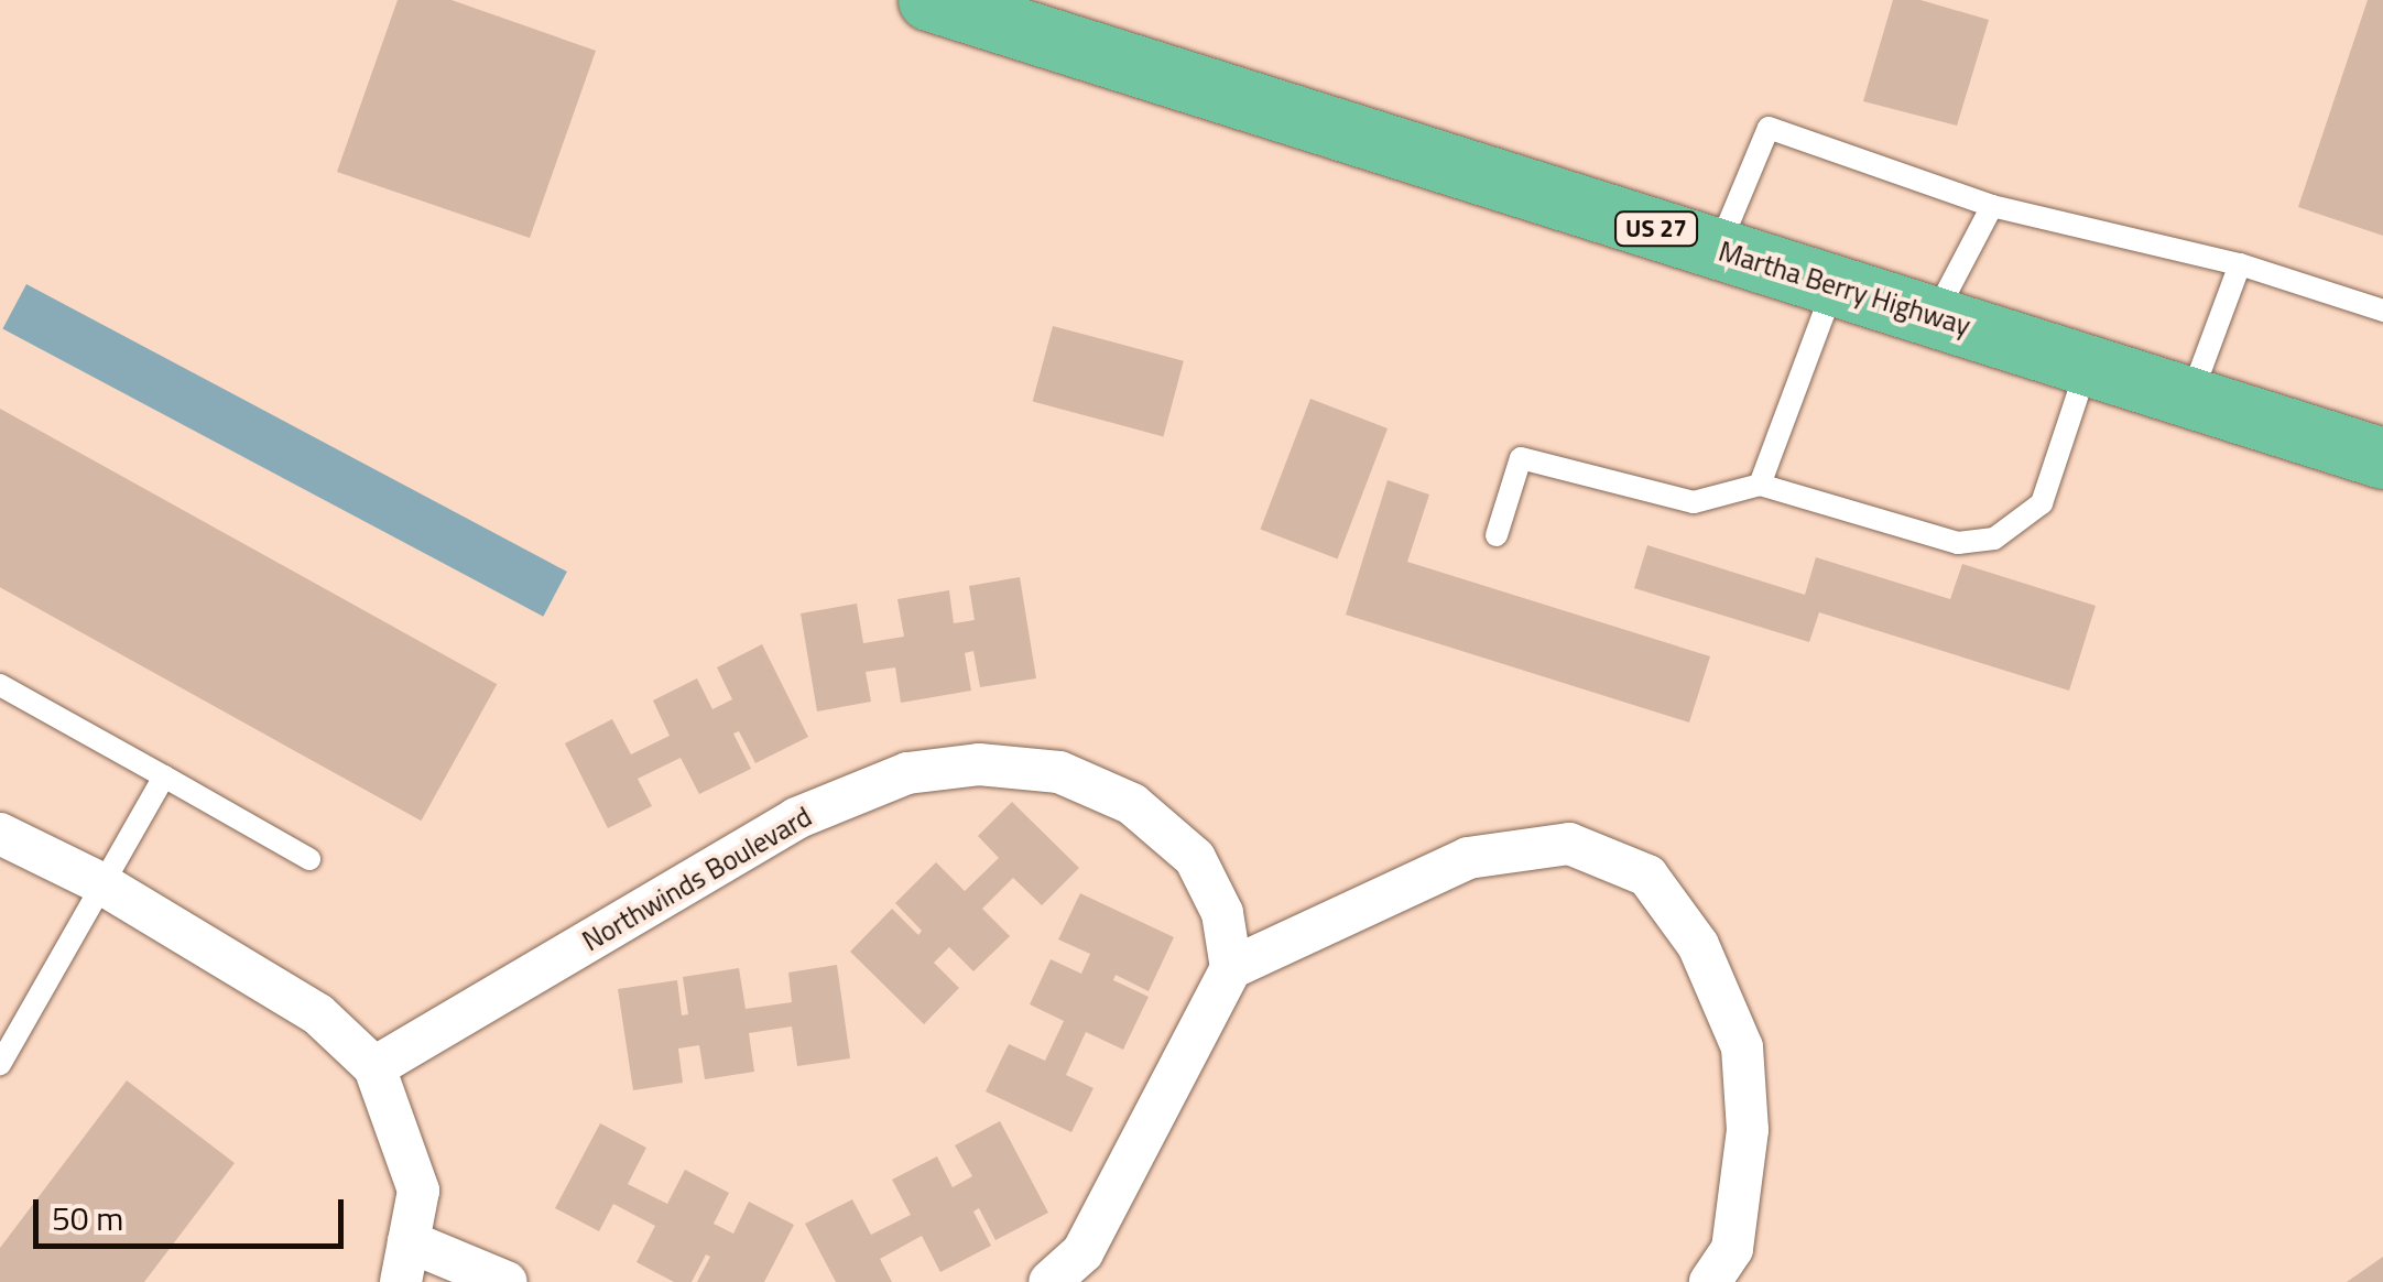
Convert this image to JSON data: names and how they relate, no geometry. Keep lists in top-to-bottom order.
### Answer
{
  "streets": {
    "main road": ["US 27", "Martha Berry Highway"],
    "street": ["Northwinds Boulevard"]
  },
  "scale_bar": "50 m"
}
